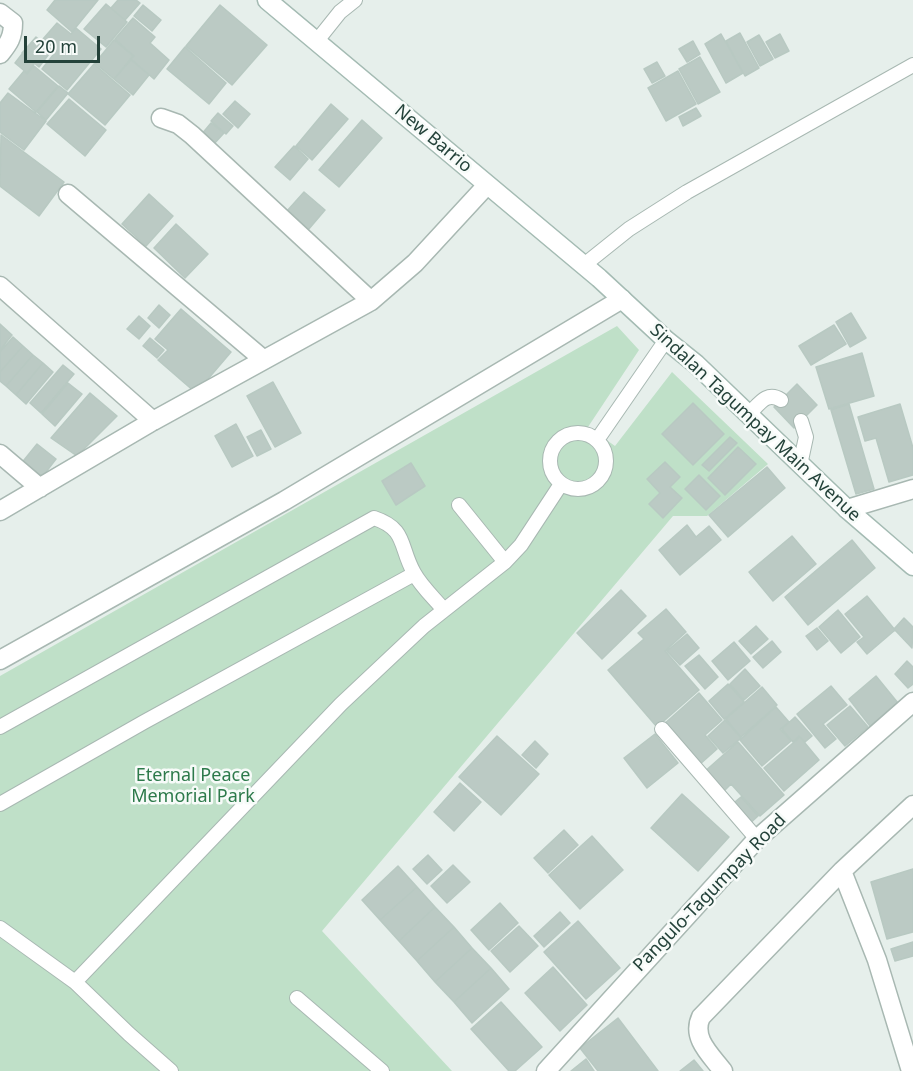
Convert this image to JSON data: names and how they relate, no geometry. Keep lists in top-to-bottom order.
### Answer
{
  "streets": {
    "street": ["New Barrio", "Sindalan Tagumpay Main Avenue", "Pangulo-Tagumpay Road"]
  },
  "crossings": [
    ["New Barrio", "Sindalan Tagumpay Main Avenue"]
  ],
  "parks": ["Eternal Peace Memorial Park"],
  "scale_bar": "20 m"
}
